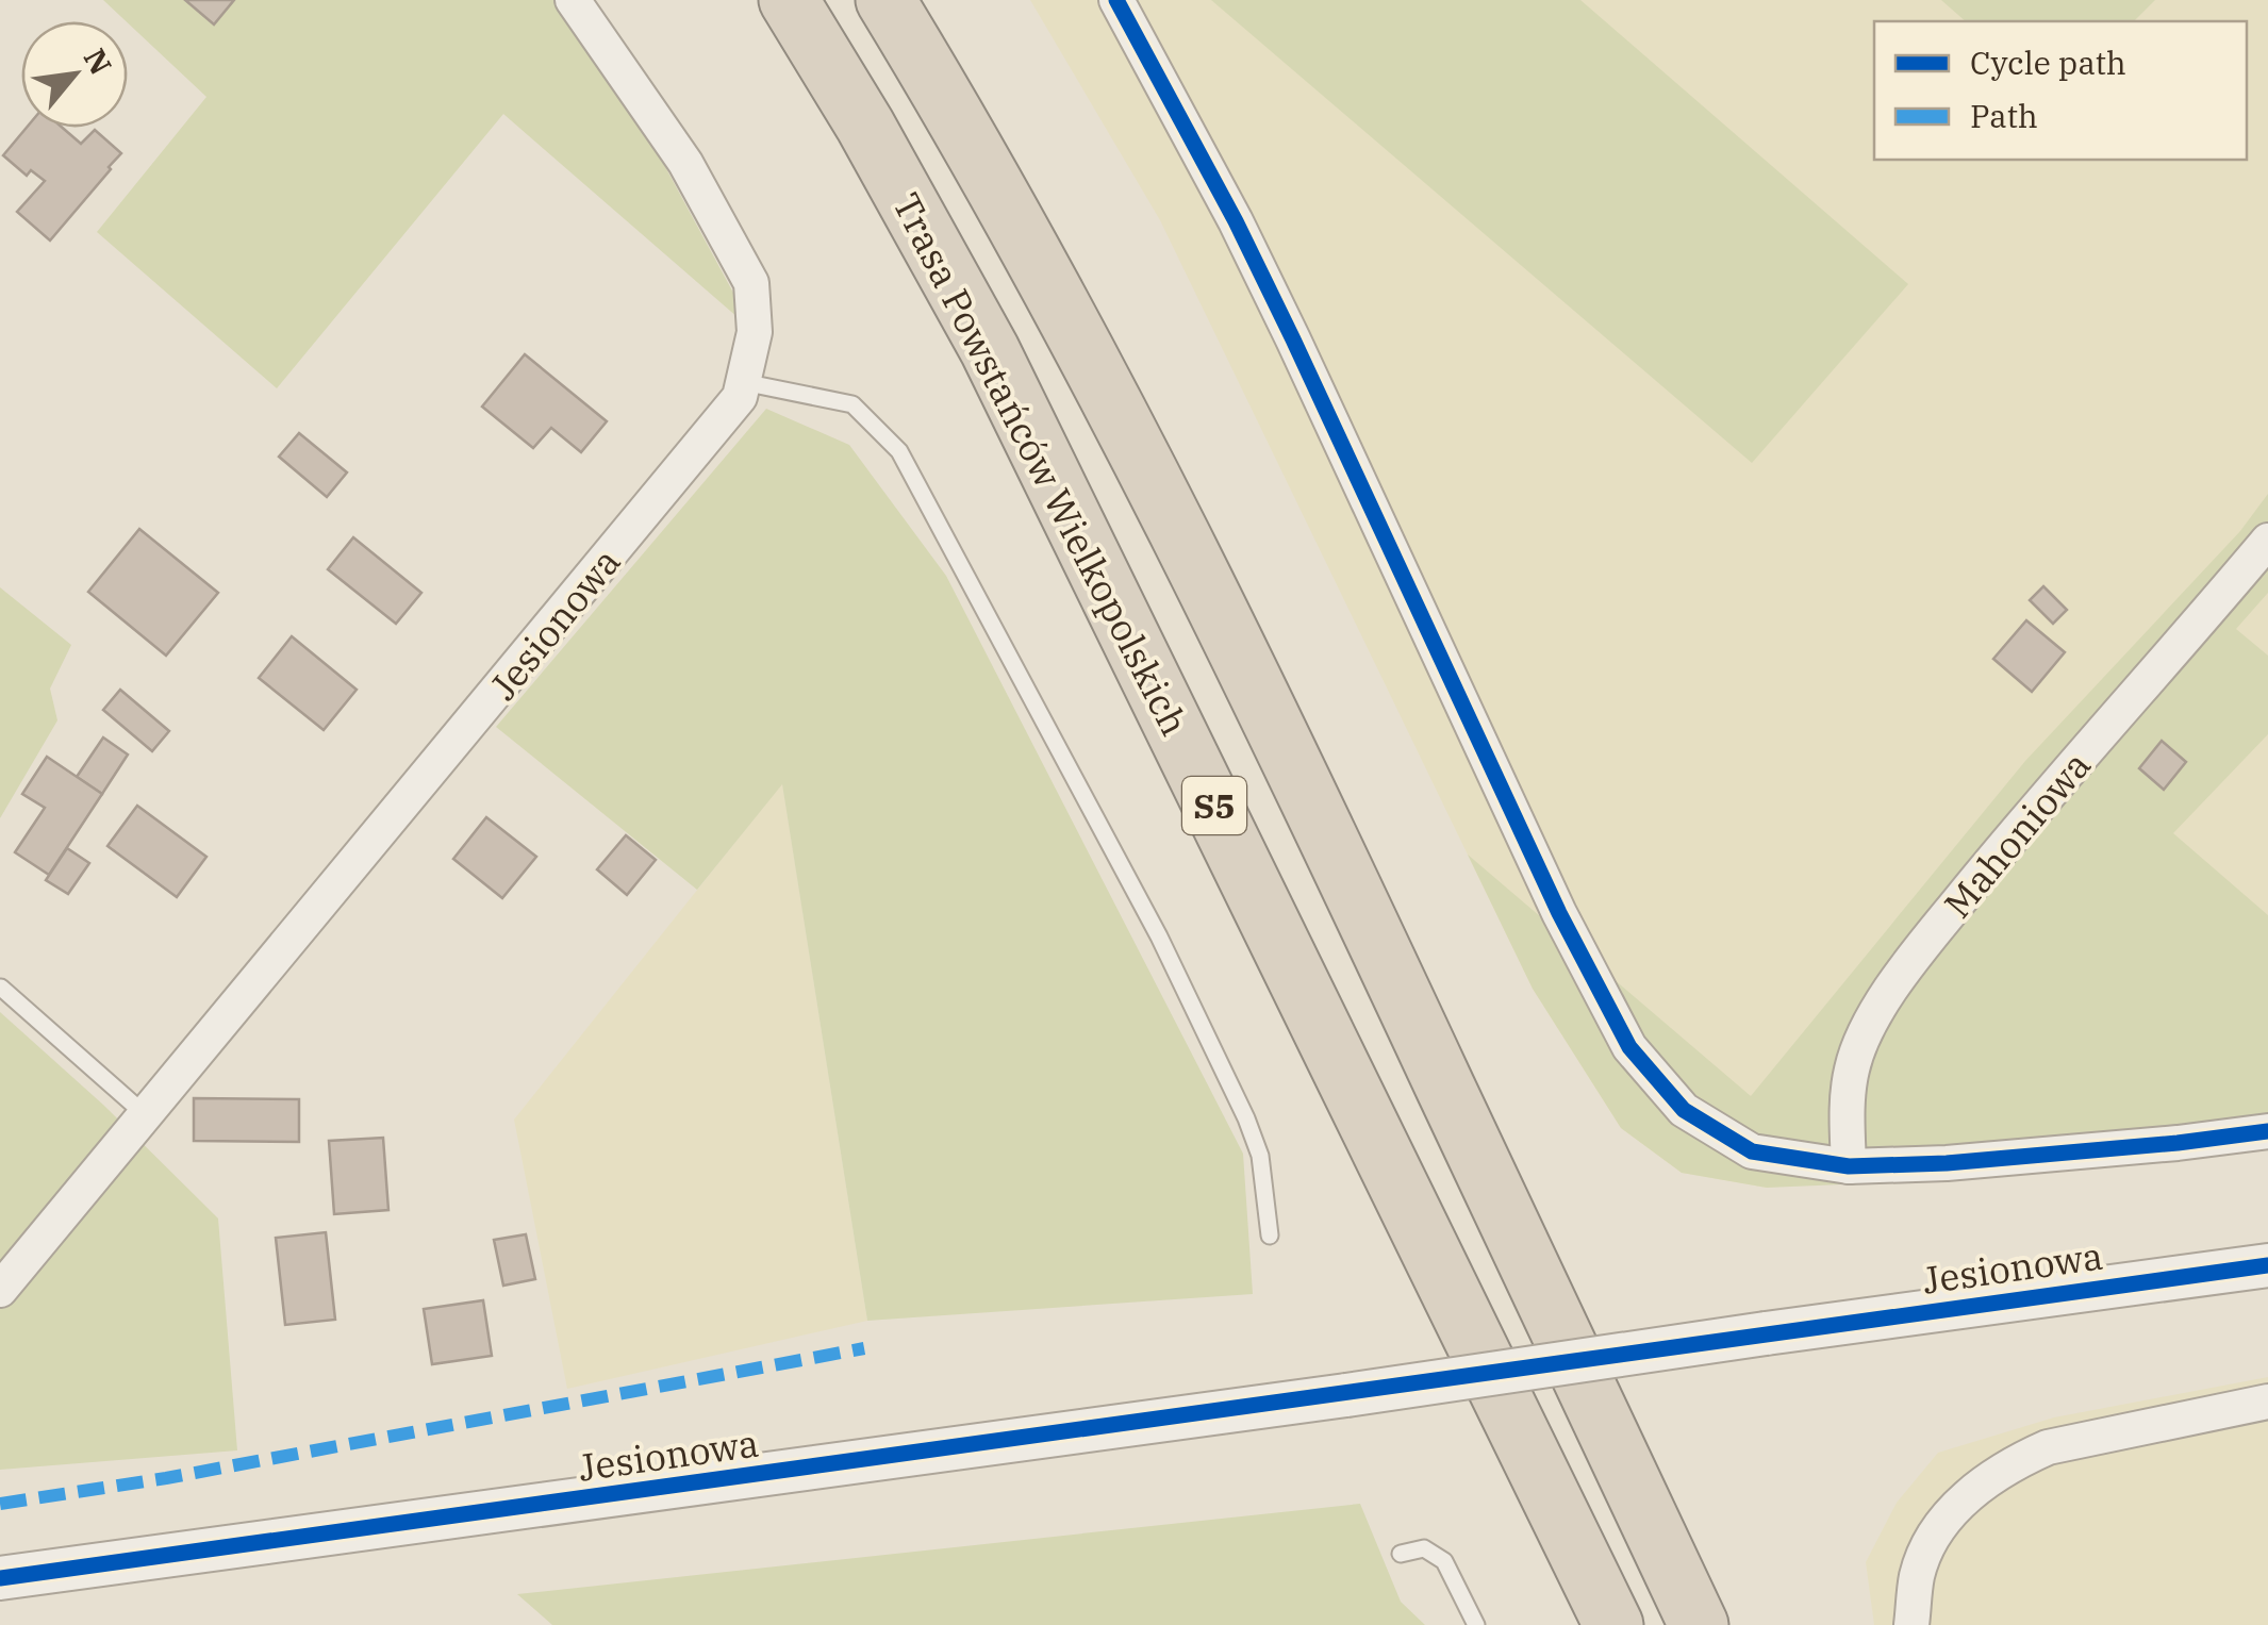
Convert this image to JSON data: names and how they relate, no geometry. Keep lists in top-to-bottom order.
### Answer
{
  "streets": {
    "highway": ["Trasa Powstańców Wielkopolskich", "S5"],
    "street": ["Jesionowa", "Mahoniowa"]
  },
  "legend": ["Cycle path", "Path"],
  "north": "top right"
}
